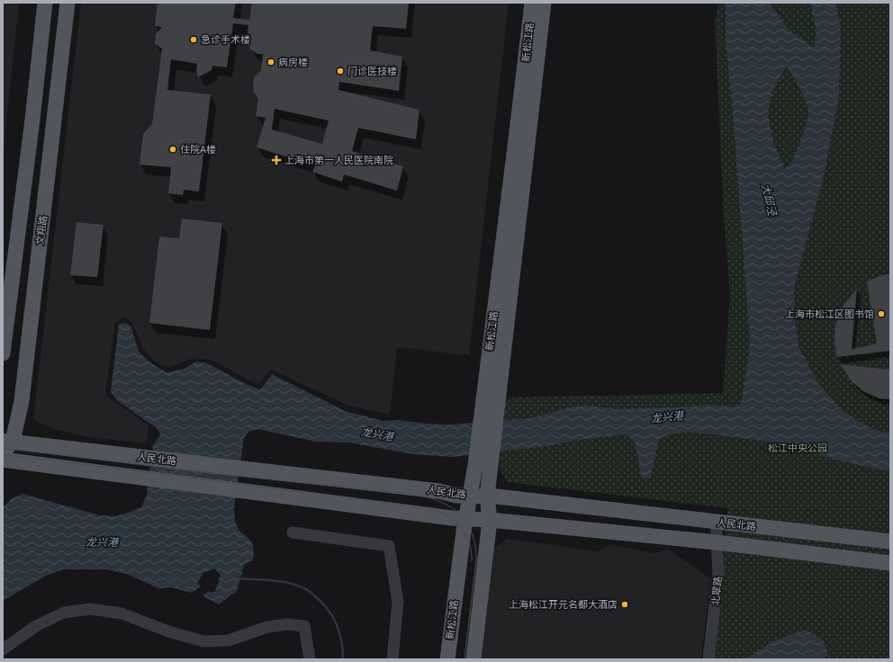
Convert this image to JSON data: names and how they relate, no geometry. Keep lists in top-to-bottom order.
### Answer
{
  "streets": {
    "main road": ["新松江路", "文翔路", "人民北路"],
    "street": ["北翠路"]
  },
  "crossings": [
    ["新松江路", "人民北路"],
    ["文翔路", "人民北路"],
    ["人民北路", "北翠路"]
  ],
  "water": ["大邱泾", "龙兴港"],
  "parks": ["松江中央公园"],
  "places": {
    "other": [
      "急诊手术楼",
      "病房楼",
      "门诊医技楼",
      "住院A楼",
      "上海市松江区图书馆",
      "上海松江开元名都大酒店"
    ],
    "health": ["上海市第一人民医院南院"]
  }
}
